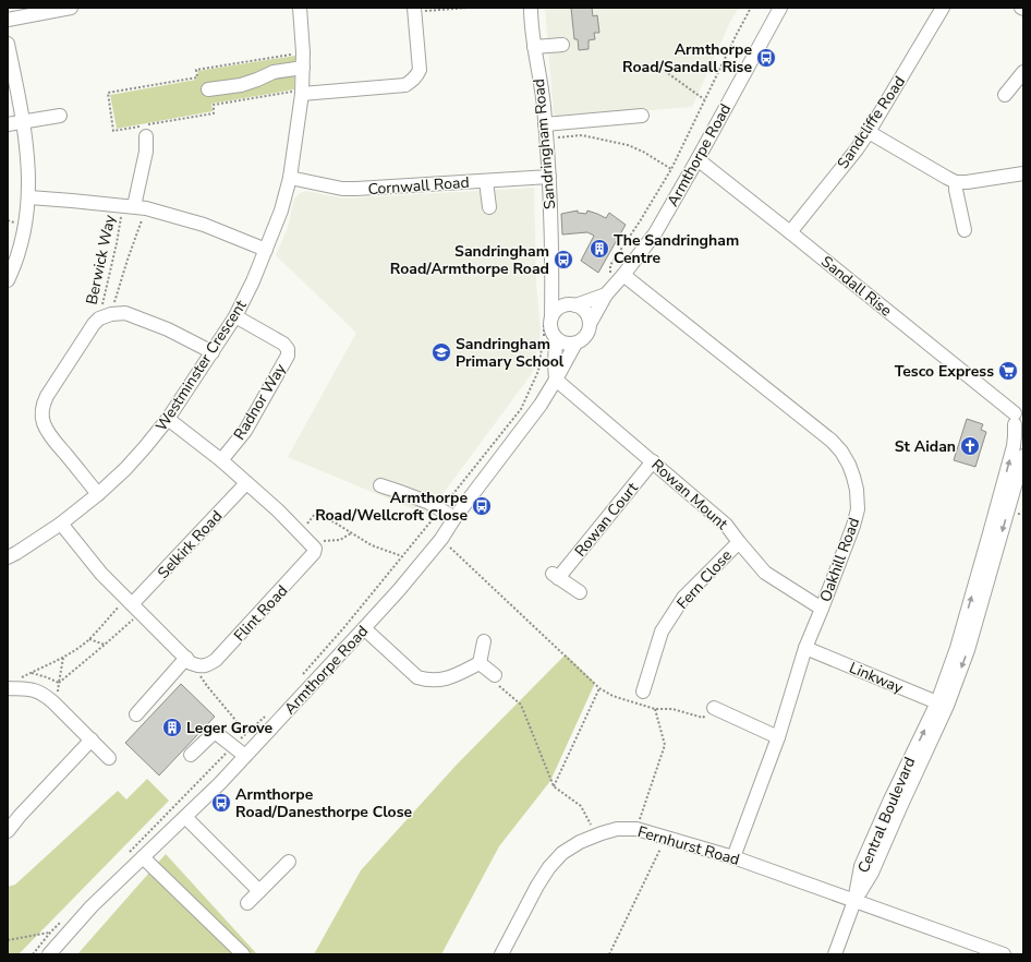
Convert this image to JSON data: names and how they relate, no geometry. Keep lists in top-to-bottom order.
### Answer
{
  "streets": {
    "street": [
      "Sandcliffe Road",
      "Sandringham Road",
      "Armthorpe Road",
      "Cornwall Road",
      "Sandall Rise",
      "Westminster Crescent",
      "Radnor Way",
      "Rowan Mount",
      "Rowan Court",
      "Selkirk Road",
      "Oakhill Road",
      "Fern Close",
      "Flint Road",
      "Linkway",
      "Central Boulevard",
      "Fernhurst Road"
    ],
    "path": ["Berwick Way"]
  },
  "crossings": [
    ["Sandcliffe Road", "Sandall Rise"],
    ["Sandringham Road", "Armthorpe Road"],
    ["Sandringham Road", "Cornwall Road"],
    ["Armthorpe Road", "Sandall Rise"],
    ["Armthorpe Road", "Rowan Mount"],
    ["Armthorpe Road", "Oakhill Road"],
    ["Cornwall Road", "Westminster Crescent"],
    ["Sandall Rise", "Central Boulevard"],
    ["Westminster Crescent", "Radnor Way"],
    ["Rowan Mount", "Rowan Court"],
    ["Rowan Mount", "Oakhill Road"],
    ["Rowan Mount", "Fern Close"],
    ["Oakhill Road", "Linkway"],
    ["Oakhill Road", "Fernhurst Road"],
    ["Linkway", "Central Boulevard"],
    ["Central Boulevard", "Fernhurst Road"]
  ],
  "places": {
    "bus stop": [
      "Armthorpe Road/Sandall Rise",
      "Sandringham Road/Armthorpe Road",
      "Armthorpe Road/Wellcroft Close",
      "Armthorpe Road/Danesthorpe Close"
    ],
    "building": ["The Sandringham Centre", "Leger Grove"],
    "school or university": ["Sandringham Primary School"],
    "supermarket": ["Tesco Express"],
    "church": ["St Aidan"]
  }
}
